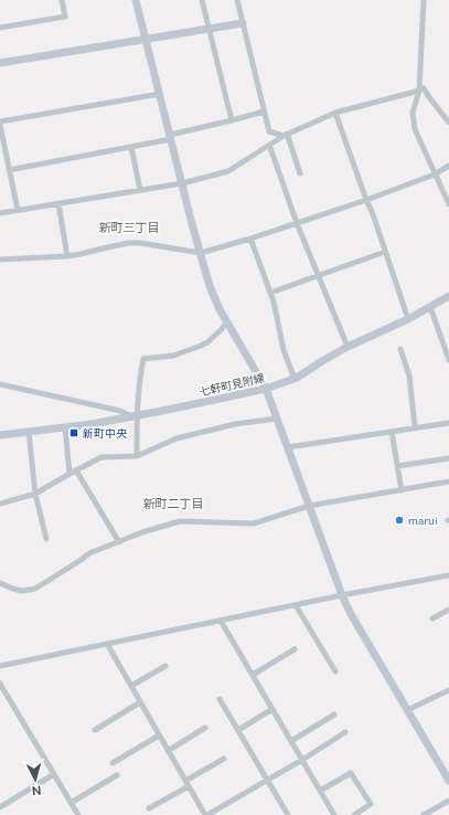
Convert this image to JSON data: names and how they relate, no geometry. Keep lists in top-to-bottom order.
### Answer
{
  "streets": {
    "street": ["七軒町見附線"]
  },
  "districts": ["新町三丁目", "新町二丁目"],
  "places": {
    "transit": ["新町中央"],
    "other": ["marui"]
  },
  "north": "bottom"
}
